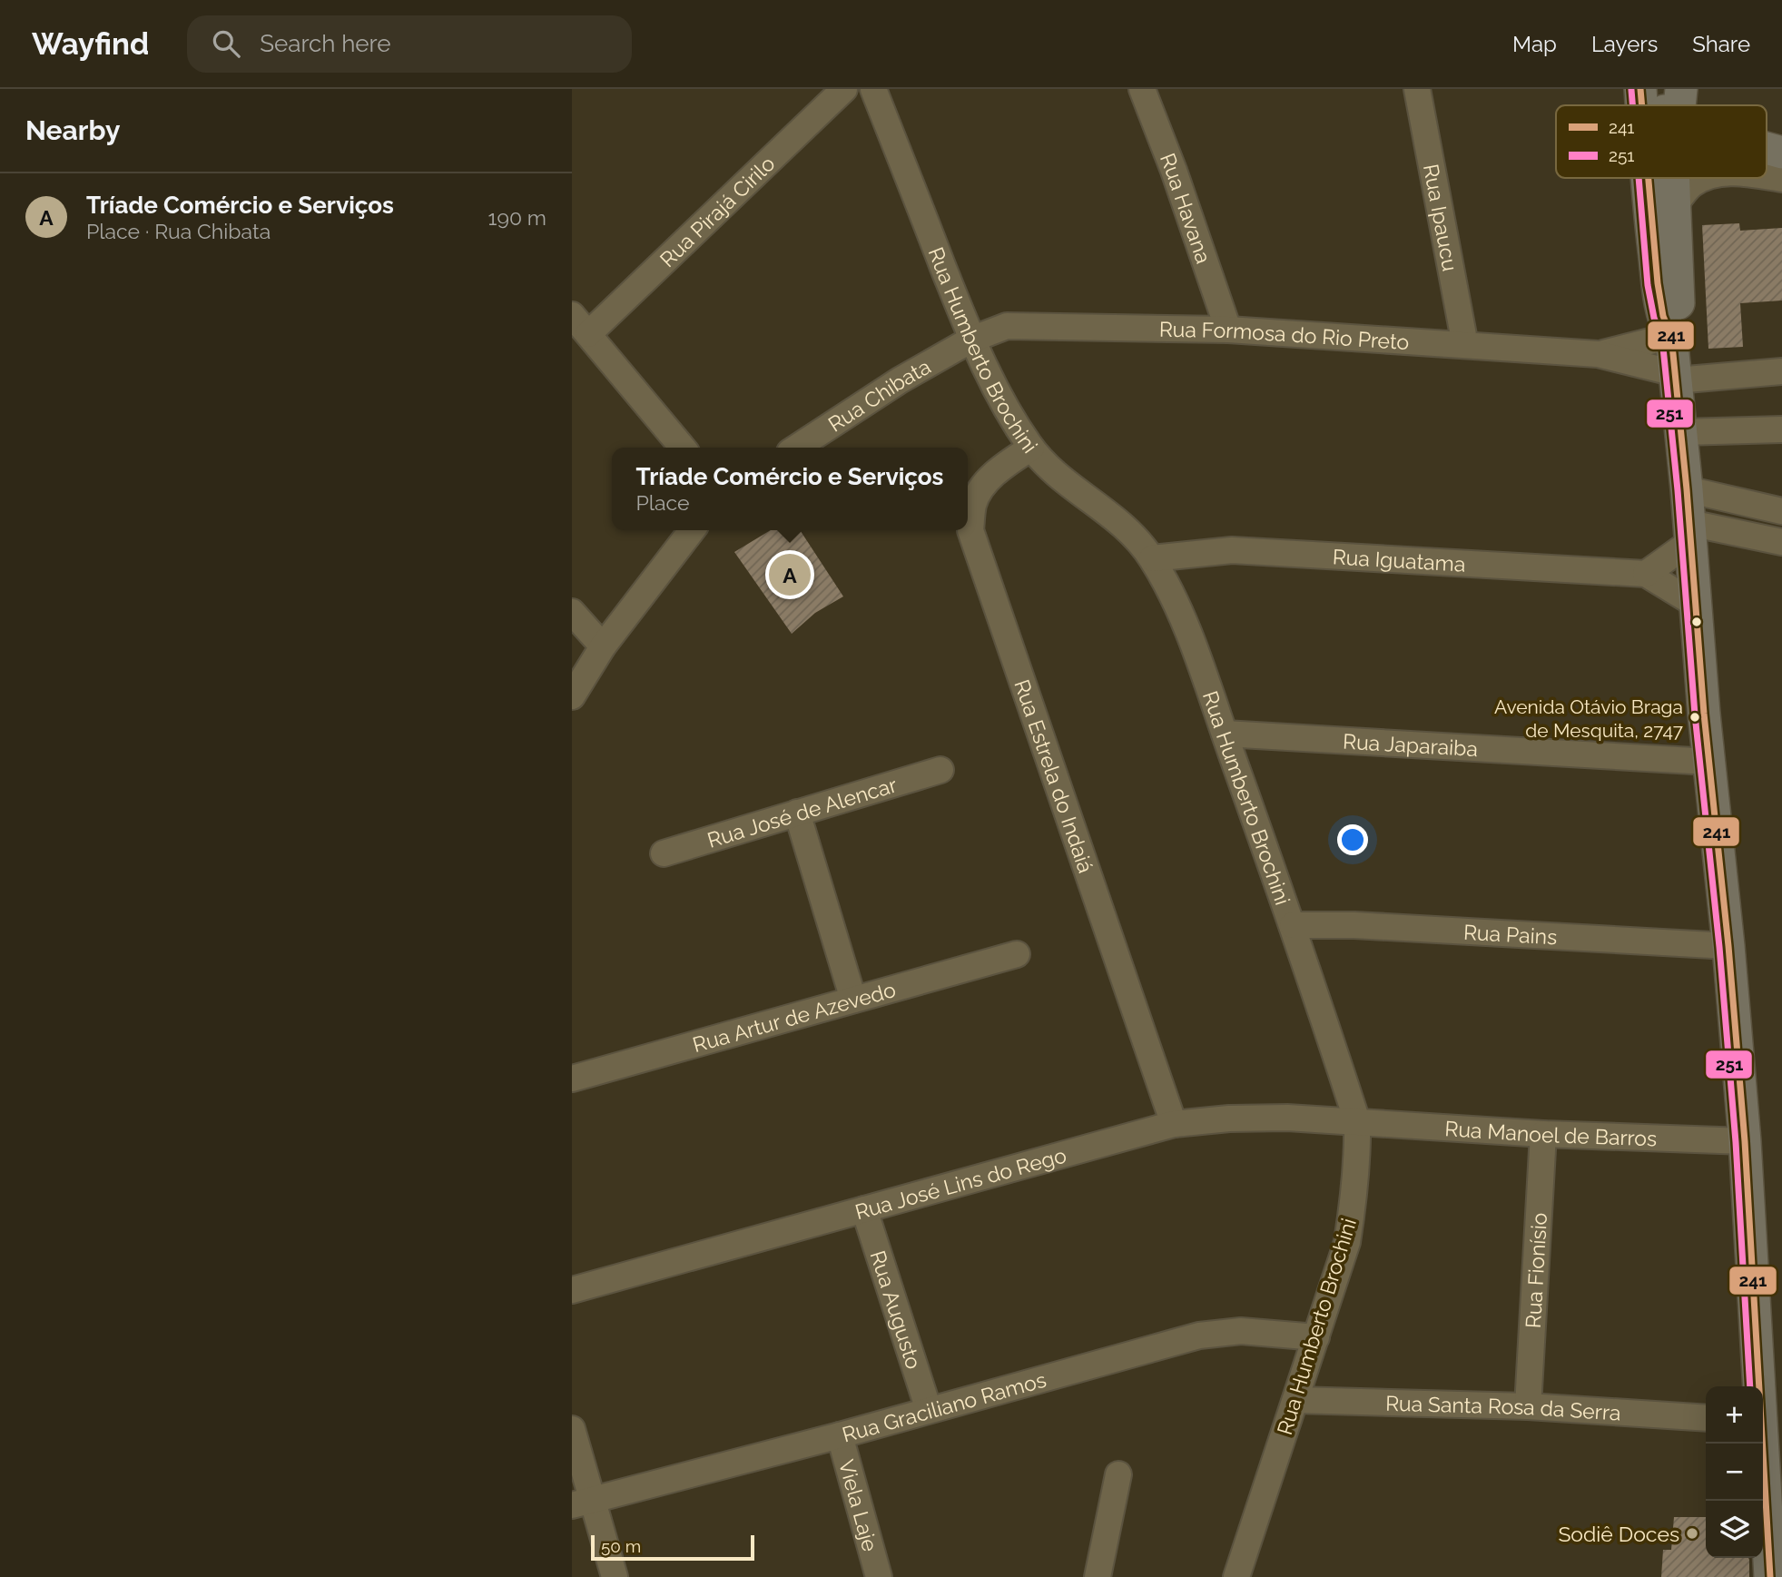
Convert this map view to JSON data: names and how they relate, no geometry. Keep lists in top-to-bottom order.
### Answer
{
  "streets": {
    "street": [
      "Rua Havana",
      "Rua Pirajá Cirilo",
      "Rua Ipaucu",
      "Rua Formosa do Rio Preto",
      "Rua Humberto Brochini",
      "Rua Chibata",
      "Rua Iguatama",
      "Rua Japaraiba",
      "Rua Estrela do Indaiá",
      "Rua José de Alencar",
      "Rua Pains",
      "Rua Artur de Azevedo",
      "Rua Manoel de Barros",
      "Rua José Lins do Rego",
      "Rua Fionísio",
      "Rua Augusto",
      "Rua Graciliano Ramos",
      "Rua Santa Rosa da Serra",
      "Viela Laje"
    ]
  },
  "crossings": [
    ["Rua Havana", "Rua Formosa do Rio Preto"],
    ["Rua Ipaucu", "Rua Formosa do Rio Preto"],
    ["Rua Formosa do Rio Preto", "Rua Humberto Brochini"],
    ["Rua Formosa do Rio Preto", "Rua Chibata"],
    ["Rua Humberto Brochini", "Rua Chibata"],
    ["Rua Humberto Brochini", "Rua Iguatama"],
    ["Rua Humberto Brochini", "Rua Japaraiba"],
    ["Rua Humberto Brochini", "Rua Estrela do Indaiá"],
    ["Rua Humberto Brochini", "Rua Pains"],
    ["Rua Humberto Brochini", "Rua Manoel de Barros"],
    ["Rua Humberto Brochini", "Rua José Lins do Rego"],
    ["Rua Humberto Brochini", "Rua Graciliano Ramos"],
    ["Rua Humberto Brochini", "Rua Santa Rosa da Serra"],
    ["Rua Estrela do Indaiá", "Rua José Lins do Rego"],
    ["Rua Manoel de Barros", "Rua José Lins do Rego"],
    ["Rua Manoel de Barros", "Rua Fionísio"],
    ["Rua José Lins do Rego", "Rua Augusto"],
    ["Rua Fionísio", "Rua Santa Rosa da Serra"],
    ["Rua Augusto", "Rua Graciliano Ramos"],
    ["Rua Graciliano Ramos", "Viela Laje"]
  ],
  "places": ["Avenida Otávio Braga de Mesquita, 2747", "Sodiê Doces"],
  "lines": ["transit line 241", "transit line 251"],
  "legend": ["241", "251"],
  "scale_bar": "50 m",
  "page": {
    "header": "Wayfind",
    "search": "Search here",
    "nav": ["Map", "Layers", "Share"],
    "heading": "Nearby",
    "list": [
      {
        "mark": "A",
        "name": "Tríade Comércio e Serviços",
        "note": "Place · Rua Chibata",
        "value": "190 m"
      }
    ],
    "popup": ["Tríade Comércio e Serviços", "Place"],
    "pins": "A",
    "map_buttons": ["+", "−"],
    "scale": "50 m"
  }
}
